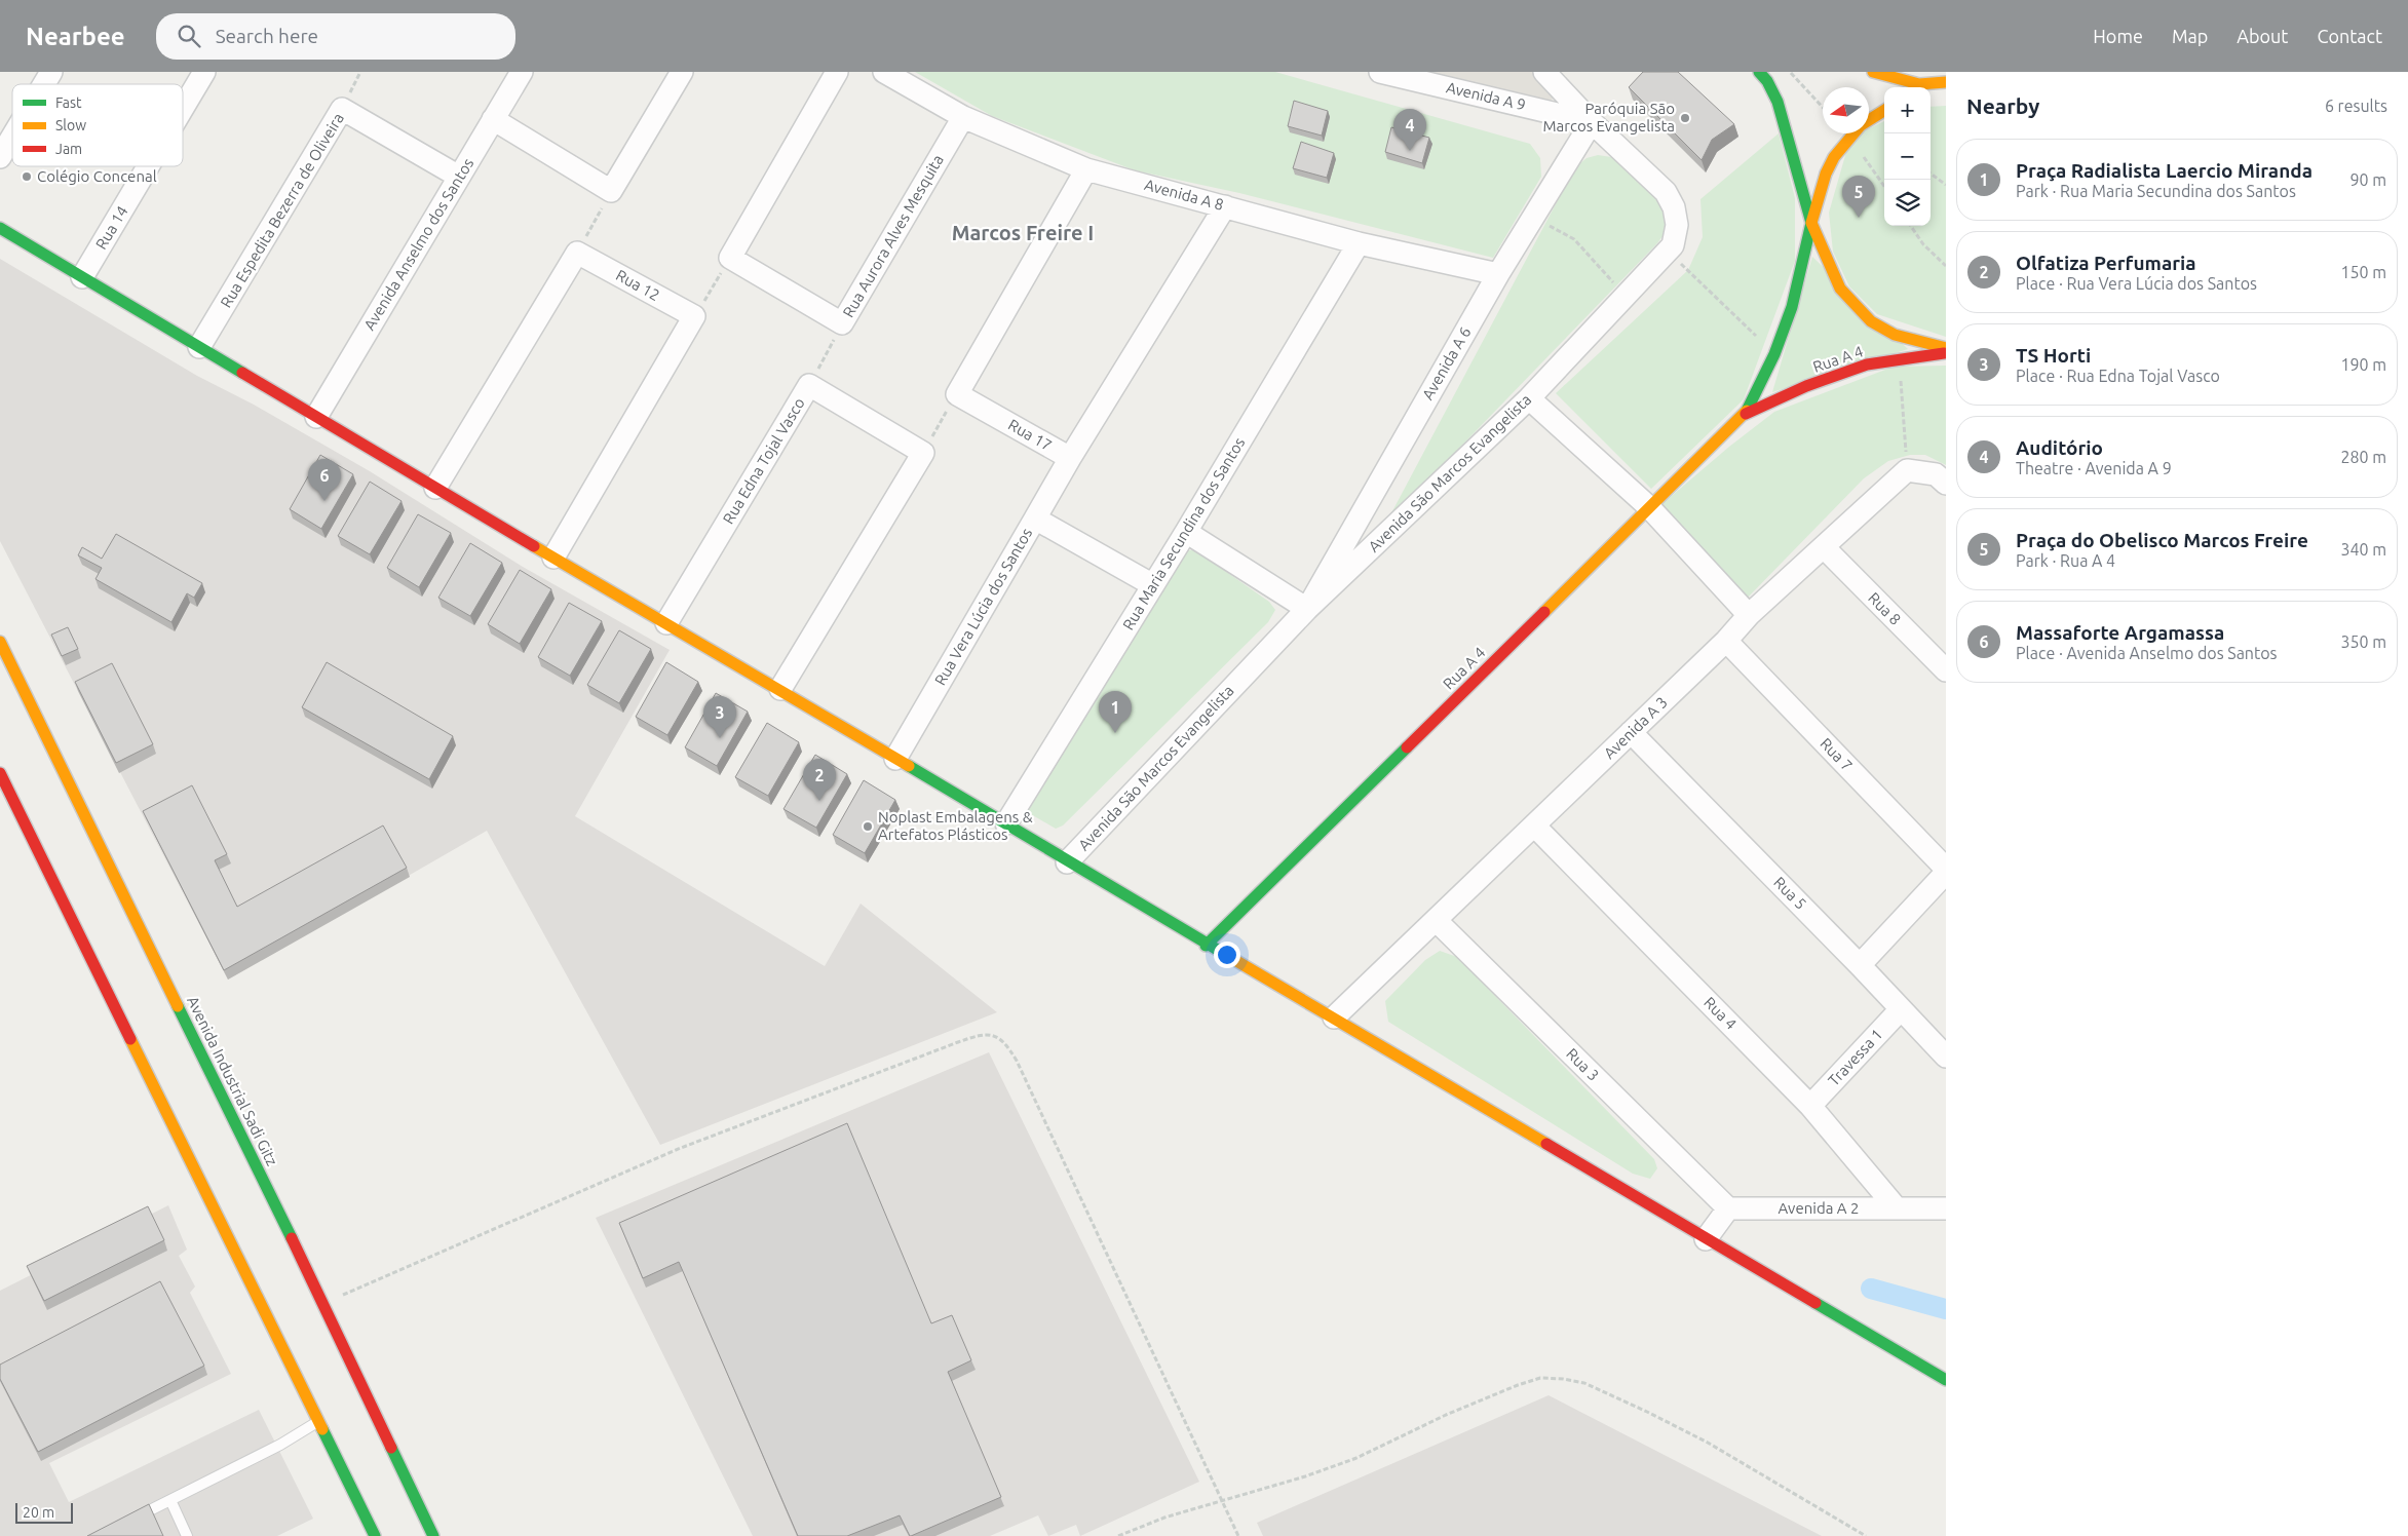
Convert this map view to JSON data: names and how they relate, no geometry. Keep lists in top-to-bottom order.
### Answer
{
  "streets": {
    "street": [
      "Avenida A 9",
      "Avenida A 8",
      "Rua Espedita Bezerra de Oliveira",
      "Rua 14",
      "Rua Aurora Alves Mesquita",
      "Avenida Anselmo dos Santos",
      "Rua 12",
      "Rua A 4",
      "Avenida A 6",
      "Rua 17",
      "Rua Edna Tojal Vasco",
      "Avenida São Marcos Evangelista",
      "Rua Maria Secundina dos Santos",
      "Rua Vera Lúcia dos Santos",
      "Rua 8",
      "Avenida A 3",
      "Rua 7",
      "Rua 5",
      "Rua 4",
      "Travessa 1",
      "Rua 3",
      "Avenida Industrial Sadi Gitz",
      "Avenida A 2"
    ]
  },
  "crossings": [
    ["Avenida A 9", "Avenida A 6"],
    ["Avenida A 9", "Avenida São Marcos Evangelista"],
    ["Avenida A 8", "Rua Aurora Alves Mesquita"],
    ["Avenida A 8", "Avenida A 6"],
    ["Avenida A 8", "Rua 17"],
    ["Avenida A 8", "Rua Maria Secundina dos Santos"],
    ["Rua Espedita Bezerra de Oliveira", "Avenida Anselmo dos Santos"],
    ["Avenida A 6", "Avenida São Marcos Evangelista"],
    ["Rua Maria Secundina dos Santos", "Rua Vera Lúcia dos Santos"],
    ["Rua 8", "Avenida A 3"],
    ["Avenida A 3", "Rua 7"],
    ["Avenida A 3", "Rua 5"],
    ["Avenida A 3", "Rua 4"],
    ["Avenida A 3", "Rua 3"],
    ["Rua 5", "Travessa 1"],
    ["Rua 4", "Travessa 1"],
    ["Rua 4", "Avenida A 2"],
    ["Rua 3", "Avenida A 2"]
  ],
  "districts": ["Marcos Freire I"],
  "places": ["Paróquia São Marcos Evangelista", "Colégio Concenal", "Noplast Embalagens & Artefatos Plásticos"],
  "legend": ["Fast", "Slow", "Jam"],
  "scale_bar": "20 m",
  "north": "left",
  "page": {
    "header": "Nearbee",
    "search": "Search here",
    "nav": [
      "Home",
      "Map",
      "About",
      "Contact"
    ],
    "heading": ["Nearby", "6 results"],
    "map_buttons": ["+", "−"],
    "pins": [
      "4",
      "5",
      "6",
      "1",
      "3",
      "2"
    ],
    "list": [
      {
        "mark": "1",
        "name": "Praça Radialista Laercio Miranda",
        "note": "Park · Rua Maria Secundina dos Santos",
        "value": "90 m"
      },
      {
        "mark": "2",
        "name": "Olfatiza Perfumaria",
        "note": "Place · Rua Vera Lúcia dos Santos",
        "value": "150 m"
      },
      {
        "mark": "3",
        "name": "TS Horti",
        "note": "Place · Rua Edna Tojal Vasco",
        "value": "190 m"
      },
      {
        "mark": "4",
        "name": "Auditório",
        "note": "Theatre · Avenida A 9",
        "value": "280 m"
      },
      {
        "mark": "5",
        "name": "Praça do Obelisco Marcos Freire",
        "note": "Park · Rua A 4",
        "value": "340 m"
      },
      {
        "mark": "6",
        "name": "Massaforte Argamassa",
        "note": "Place · Avenida Anselmo dos Santos",
        "value": "350 m"
      }
    ],
    "scale": "20 m"
  }
}
